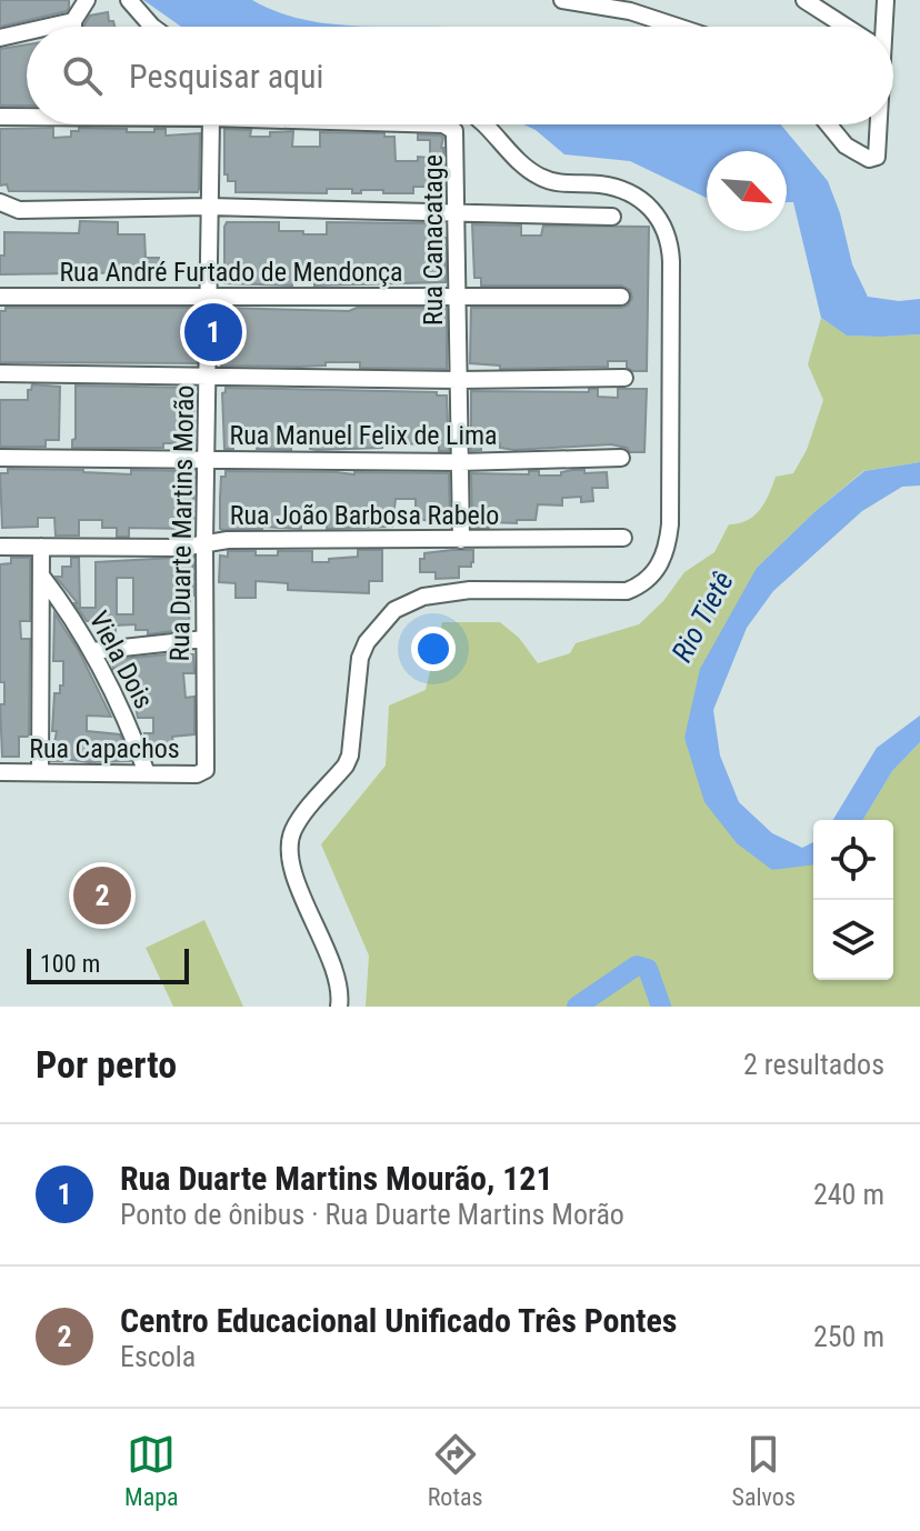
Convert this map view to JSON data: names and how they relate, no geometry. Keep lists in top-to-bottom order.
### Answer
{
  "streets": {
    "street": [
      "Rua Canacatage",
      "Rua André Furtado de Mendonça",
      "Rua Manuel Felix de Lima",
      "Rua João Barbosa Rabelo",
      "Rua Duarte Martins Morão",
      "Viela Dois",
      "Rua Capachos"
    ]
  },
  "crossings": [
    ["Rua Canacatage", "Rua André Furtado de Mendonça"],
    ["Rua Canacatage", "Rua Manuel Felix de Lima"],
    ["Rua Canacatage", "Rua João Barbosa Rabelo"],
    ["Rua André Furtado de Mendonça", "Rua Duarte Martins Morão"],
    ["Rua Manuel Felix de Lima", "Rua Duarte Martins Morão"],
    ["Rua João Barbosa Rabelo", "Rua Duarte Martins Morão"],
    ["Rua Duarte Martins Morão", "Rua Capachos"],
    ["Viela Dois", "Rua Capachos"]
  ],
  "water": ["Rio Tietê"],
  "scale_bar": "100 m",
  "north": "bottom right",
  "page": {
    "search": "Pesquisar aqui",
    "pins": ["1", "2"],
    "scale": "100 m",
    "heading": ["Por perto", "2 resultados"],
    "list": [
      {
        "mark": "1",
        "name": "Rua Duarte Martins Mourão, 121",
        "note": "Ponto de ônibus · Rua Duarte Martins Morão",
        "value": "240 m"
      },
      {
        "mark": "2",
        "name": "Centro Educacional Unificado Três Pontes",
        "note": "Escola",
        "value": "250 m"
      }
    ],
    "nav": ["Mapa", "Rotas", "Salvos"]
  }
}
